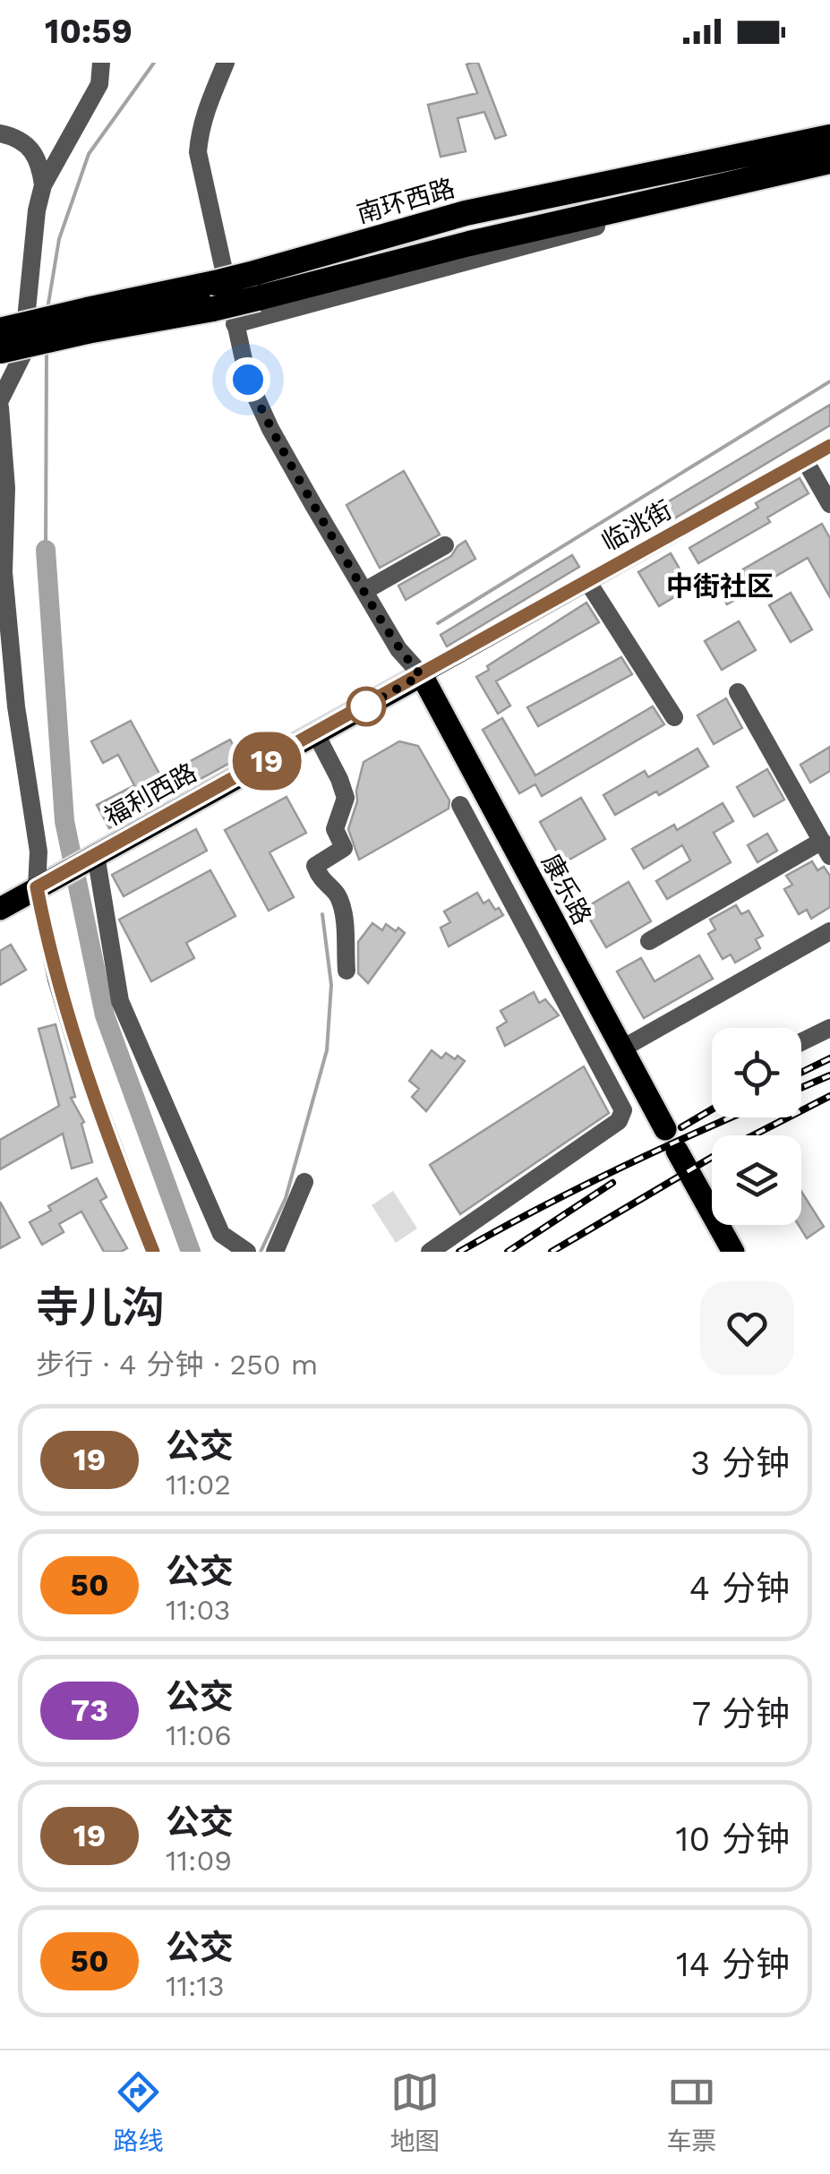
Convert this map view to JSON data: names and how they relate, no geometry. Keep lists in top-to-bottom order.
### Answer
{
  "streets": {
    "highway": ["南环西路"],
    "main road": ["福利西路", "康乐路"],
    "street": ["临洮街"]
  },
  "crossings": [
    ["临洮街", "福利西路"],
    ["临洮街", "康乐路"],
    ["福利西路", "康乐路"]
  ],
  "districts": ["中街社区"],
  "lines": ["bus line 19"],
  "page": {
    "status": "10:59",
    "on_map": "19",
    "heading": ["寺儿沟", "步行 · 4 分钟 · 250 m"],
    "list": [
      {
        "mark": "19",
        "name": "公交",
        "note": "11:02",
        "value": "3 分钟"
      },
      {
        "mark": "50",
        "name": "公交",
        "note": "11:03",
        "value": "4 分钟"
      },
      {
        "mark": "73",
        "name": "公交",
        "note": "11:06",
        "value": "7 分钟"
      },
      {
        "mark": "19",
        "name": "公交",
        "note": "11:09",
        "value": "10 分钟"
      },
      {
        "mark": "50",
        "name": "公交",
        "note": "11:13",
        "value": "14 分钟"
      }
    ],
    "tabs": ["路线", "地图", "车票"]
  }
}
